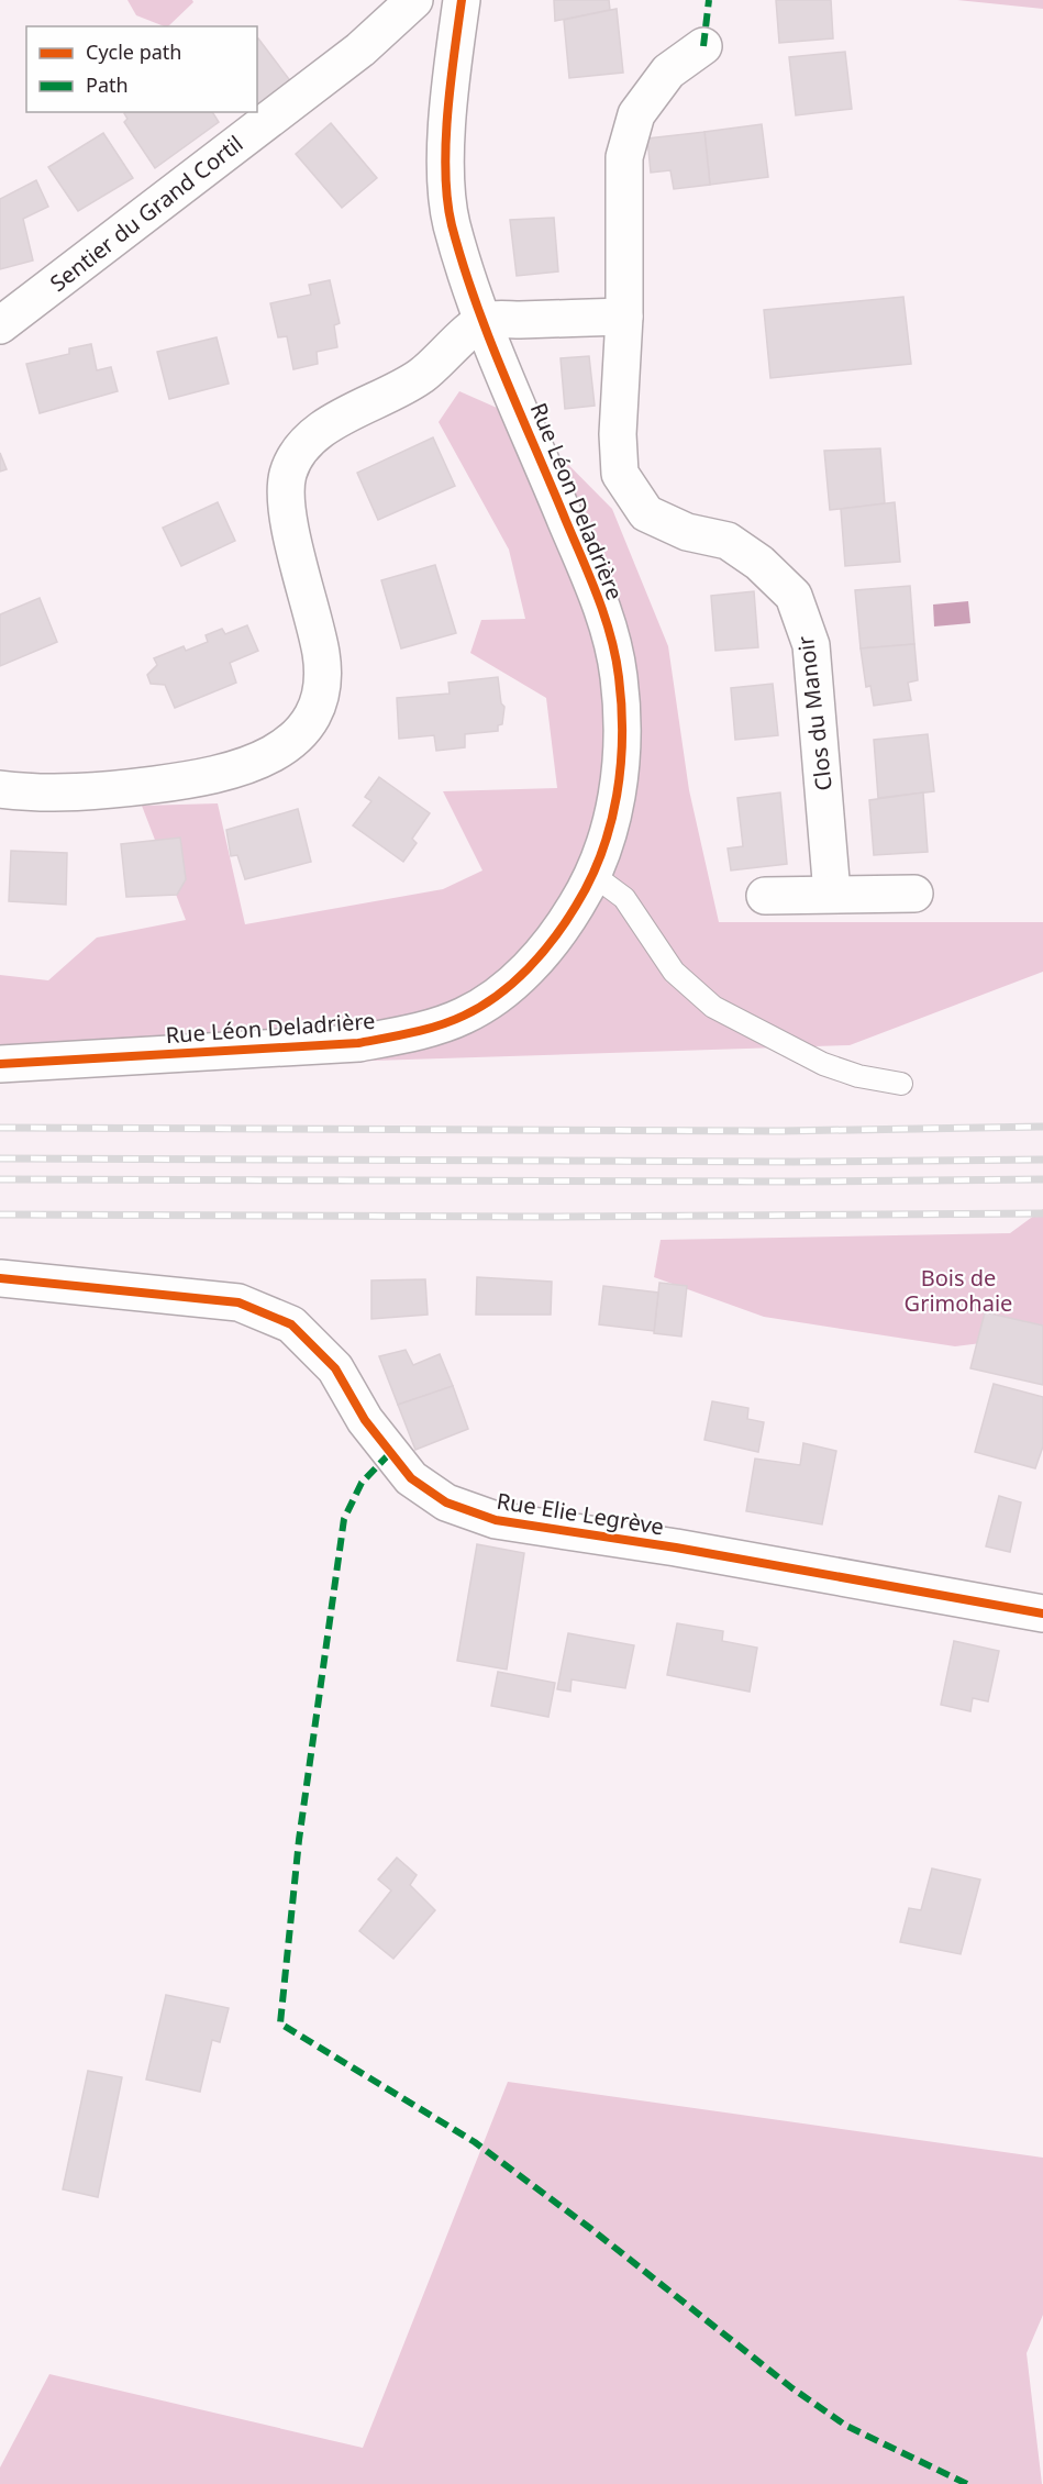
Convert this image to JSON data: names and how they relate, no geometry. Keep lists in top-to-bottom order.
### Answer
{
  "streets": {
    "street": [
      "Sentier du Grand Cortil",
      "Rue Léon Deladrière",
      "Clos du Manoir",
      "Rue Elie Legrève"
    ]
  },
  "parks": ["Bois de Grimohaie"],
  "legend": ["Cycle path", "Path"]
}
